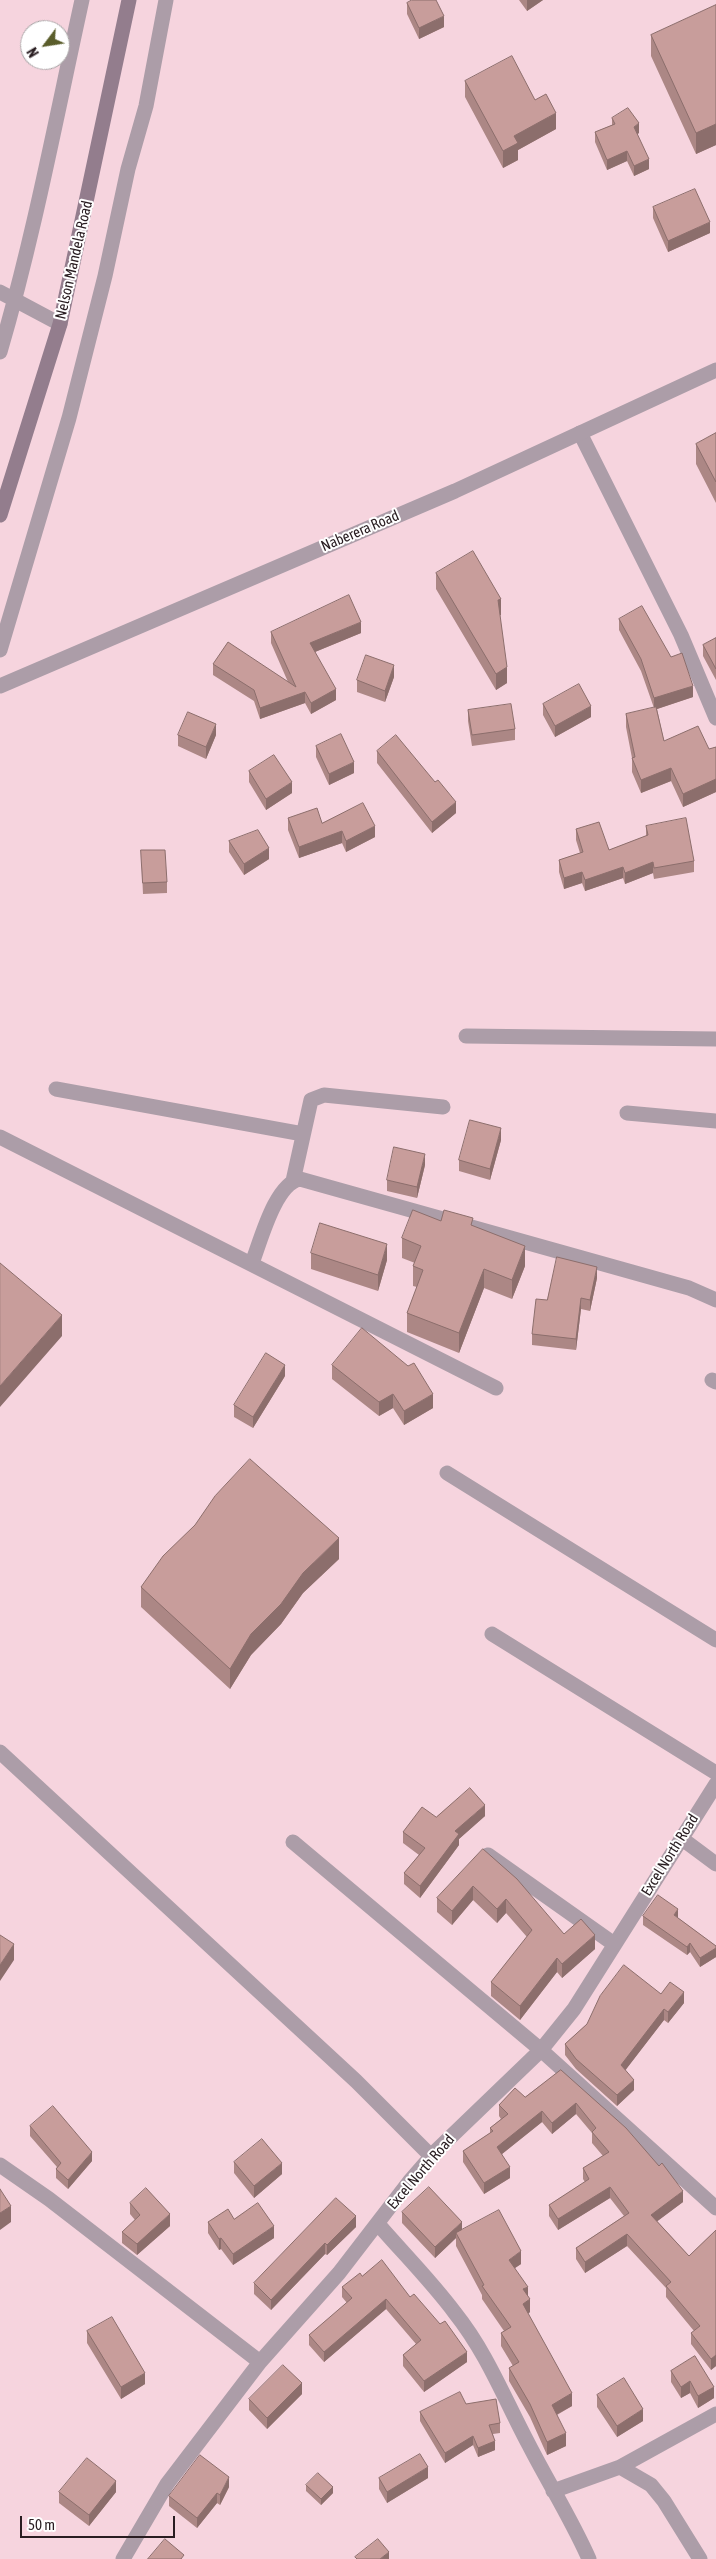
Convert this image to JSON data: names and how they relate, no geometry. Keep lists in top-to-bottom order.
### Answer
{
  "streets": {
    "main road": ["Nelson Mandela Road"],
    "street": ["Naberera Road", "Excel North Road"]
  },
  "scale_bar": "50 m",
  "north": "bottom left"
}
